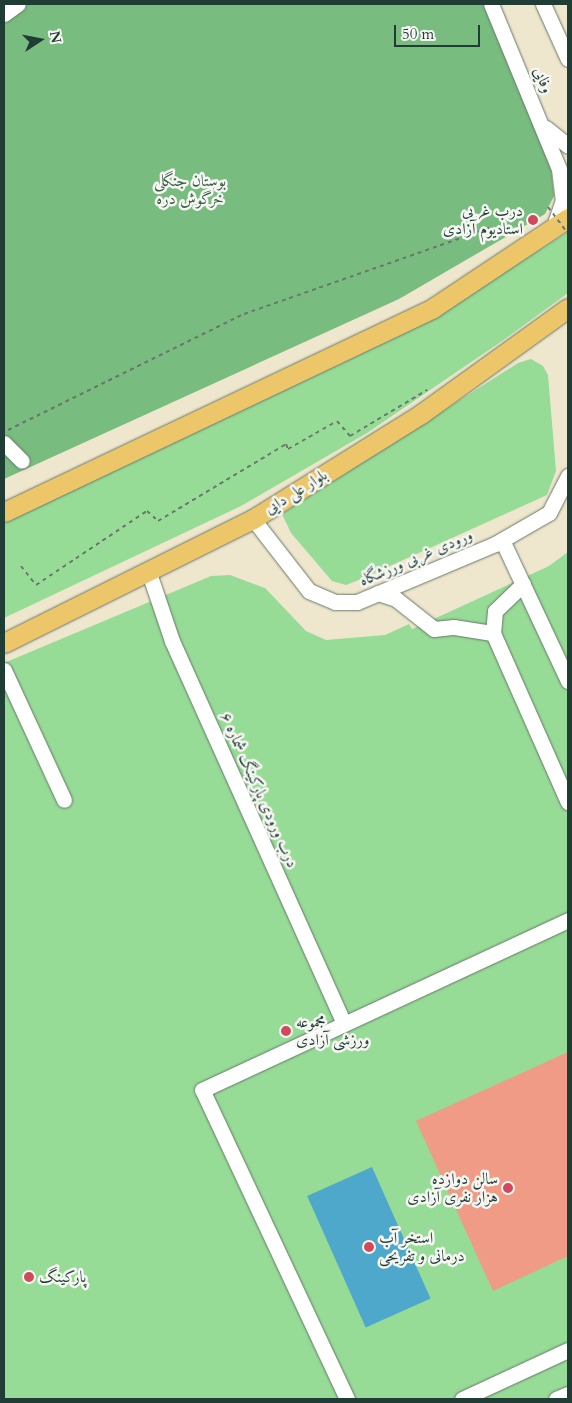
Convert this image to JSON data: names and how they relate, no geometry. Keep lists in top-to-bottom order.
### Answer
{
  "streets": {
    "main road": ["بلوار علی دایی"],
    "street": ["وفایی", "ورودی غربی ورزشگاه", "درب ورودی پارکینگ شماره ۶"]
  },
  "crossings": [
    ["بلوار علی دایی", "ورودی غربی ورزشگاه"],
    ["بلوار علی دایی", "درب ورودی پارکینگ شماره ۶"]
  ],
  "parks": ["بوستان جنگلی خرگوش دره"],
  "places": [
    "درب غربی استادیوم آزادی",
    "مجموعه ورزشی آزادی",
    "سالن دوازده هزار نفری آزادی",
    "استخر آب درمانی و تفریحی",
    "پارکینگ"
  ],
  "scale_bar": "50 m",
  "north": "right"
}
